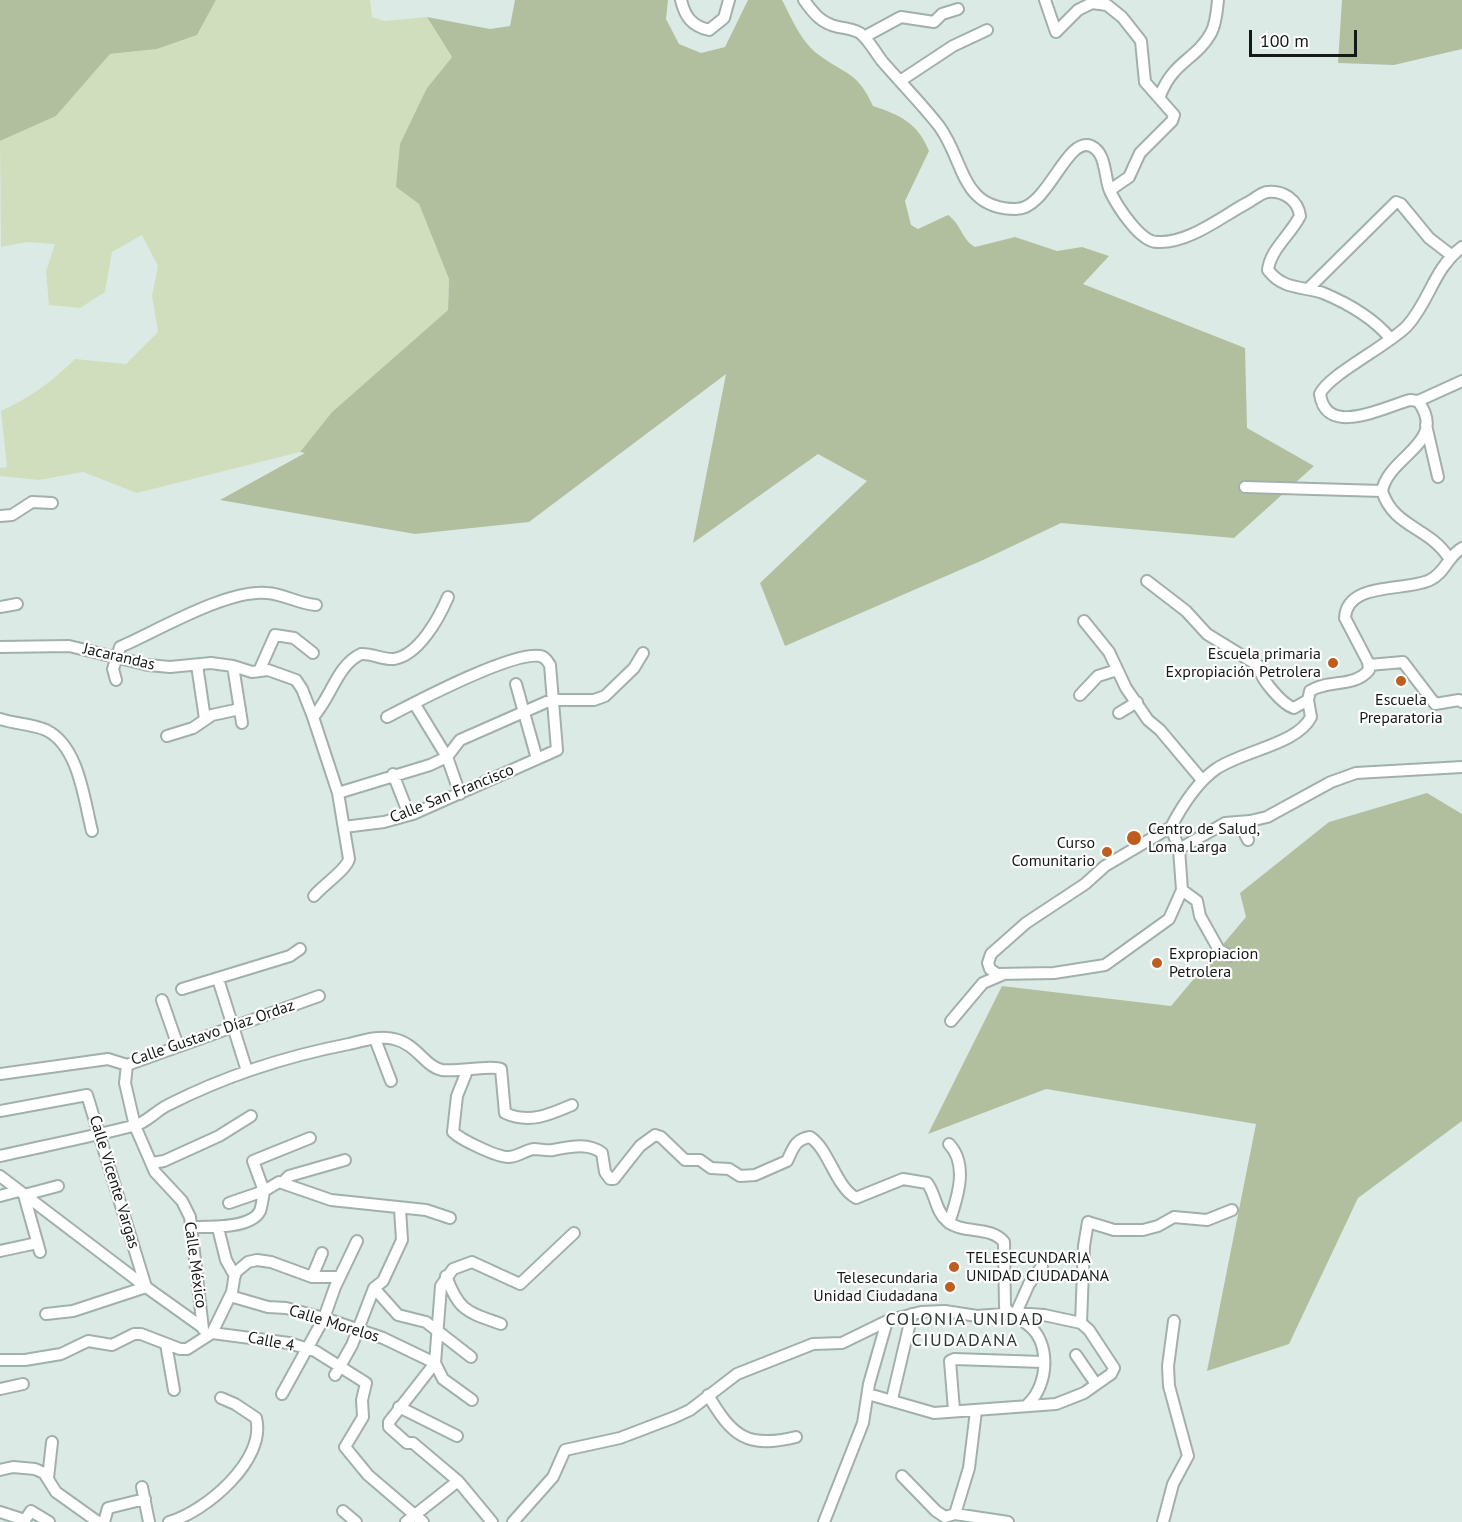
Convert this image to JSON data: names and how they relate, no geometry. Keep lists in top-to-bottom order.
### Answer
{
  "streets": {
    "street": [
      "Jacarandas",
      "Calle San Francisco",
      "Calle Gustavo Díaz Ordaz",
      "Calle Vicente Vargas",
      "Calle México",
      "Calle Morelos",
      "Calle 4"
    ]
  },
  "crossings": [
    ["Calle Gustavo Díaz Ordaz", "Calle México"],
    ["Calle México", "Calle 4"]
  ],
  "districts": ["COLONIA UNIDAD CIUDADANA"],
  "places": [
    "Escuela primaria Expropiación Petrolera",
    "Escuela Preparatoria",
    "Centro de Salud, Loma Larga",
    "Curso Comunitario",
    "Expropiacion Petrolera",
    "TELESECUNDARIA UNIDAD CIUDADANA",
    "Telesecundaria Unidad Ciudadana"
  ],
  "scale_bar": "100 m"
}
